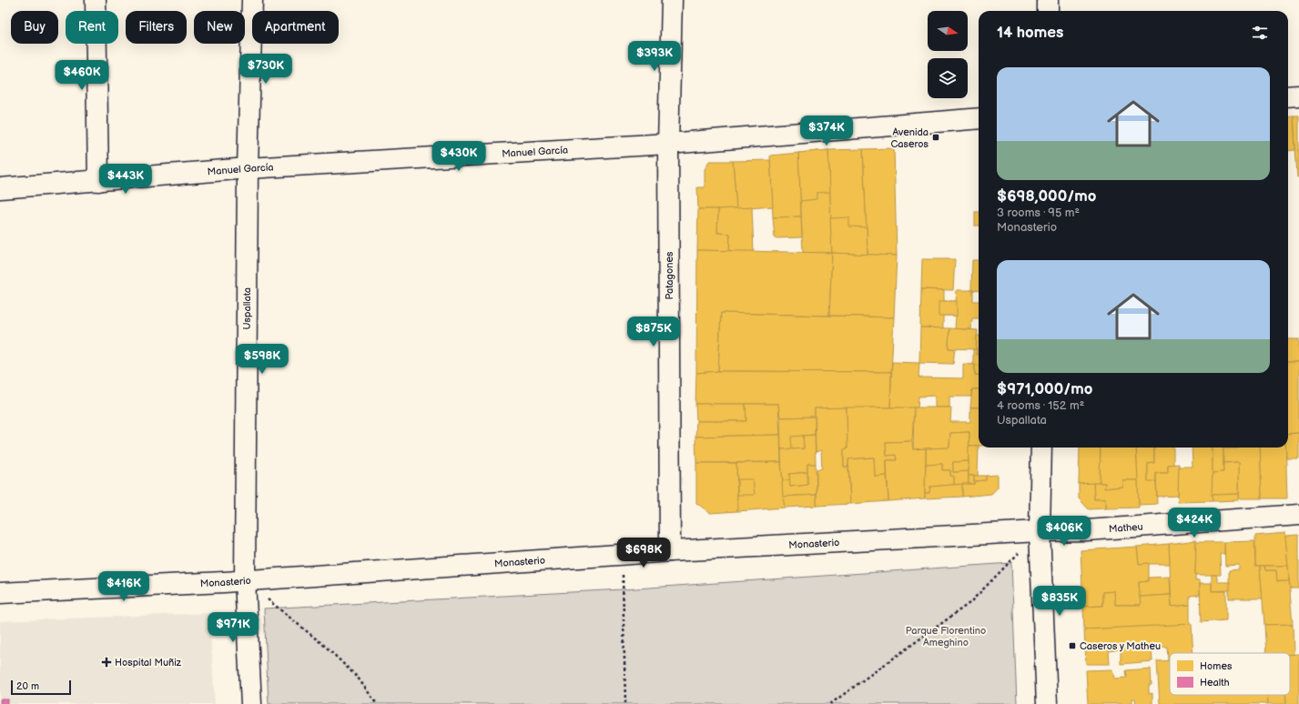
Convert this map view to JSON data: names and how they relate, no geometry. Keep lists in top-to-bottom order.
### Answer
{
  "streets": {
    "street": [
      "Manuel García",
      "Patagones",
      "Uspallata",
      "Matheu",
      "Monasterio"
    ]
  },
  "crossings": [
    ["Manuel García", "Patagones"],
    ["Manuel García", "Uspallata"],
    ["Patagones", "Monasterio"],
    ["Uspallata", "Monasterio"],
    ["Matheu", "Monasterio"]
  ],
  "parks": ["Parque Florentino Ameghino"],
  "places": {
    "transit": ["Avenida Caseros", "Caseros y Matheu"],
    "health": ["Hospital Muñiz"]
  },
  "legend": ["Homes", "Health"],
  "scale_bar": "20 m",
  "north": "right",
  "page": {
    "chip": [
      "Buy",
      "Rent",
      "Filters",
      "New",
      "Apartment"
    ],
    "heading": "14 homes",
    "price": [
      "$393K",
      "$730K",
      "$460K",
      "$374K",
      "$430K",
      "$443K",
      "$875K",
      "$598K",
      "$424K",
      "$406K",
      "$698K",
      "$416K",
      "$835K",
      "$971K"
    ],
    "list": [
      {
        "name": "$698,000/mo",
        "note": "3 rooms · 95 m² · Monasterio"
      },
      {
        "name": "$971,000/mo",
        "note": "4 rooms · 152 m² · Uspallata"
      }
    ],
    "scale": "20 m"
  }
}
